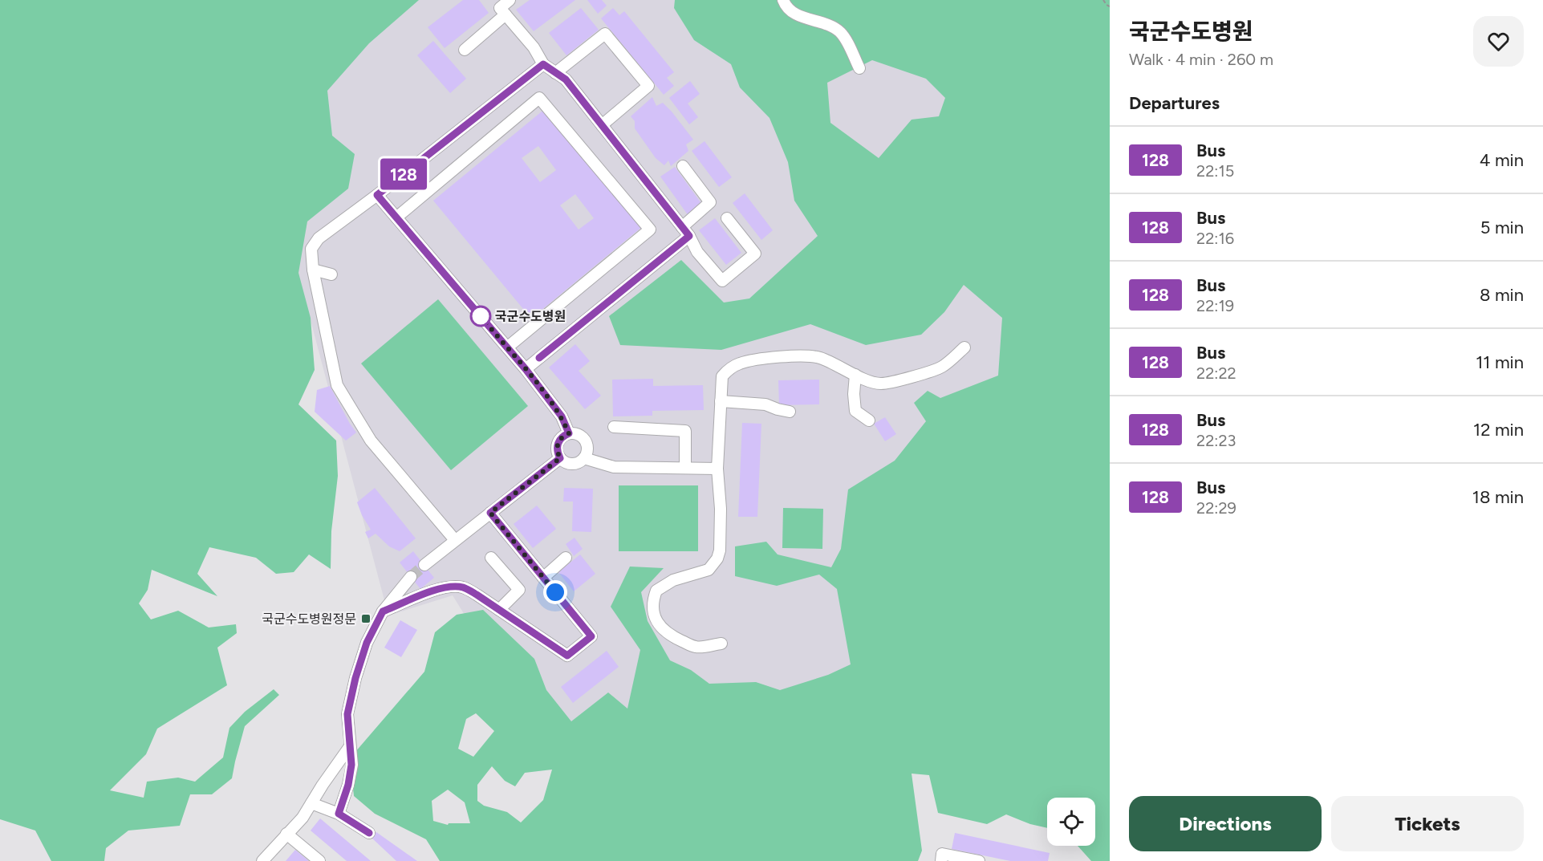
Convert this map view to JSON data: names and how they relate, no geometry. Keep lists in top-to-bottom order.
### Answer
{
  "places": {
    "other": ["국군수도병원"],
    "transit": ["국군수도병원정문"]
  },
  "lines": ["bus line 128"],
  "page": {
    "on_map": "128",
    "heading": [
      ["국군수도병원", "Walk · 4 min · 260 m"],
      "Departures"
    ],
    "list": [
      {
        "mark": "128",
        "name": "Bus",
        "note": "22:15",
        "value": "4 min"
      },
      {
        "mark": "128",
        "name": "Bus",
        "note": "22:16",
        "value": "5 min"
      },
      {
        "mark": "128",
        "name": "Bus",
        "note": "22:19",
        "value": "8 min"
      },
      {
        "mark": "128",
        "name": "Bus",
        "note": "22:22",
        "value": "11 min"
      },
      {
        "mark": "128",
        "name": "Bus",
        "note": "22:23",
        "value": "12 min"
      },
      {
        "mark": "128",
        "name": "Bus",
        "note": "22:29",
        "value": "18 min"
      }
    ],
    "buttons": ["Directions", "Tickets"]
  }
}
